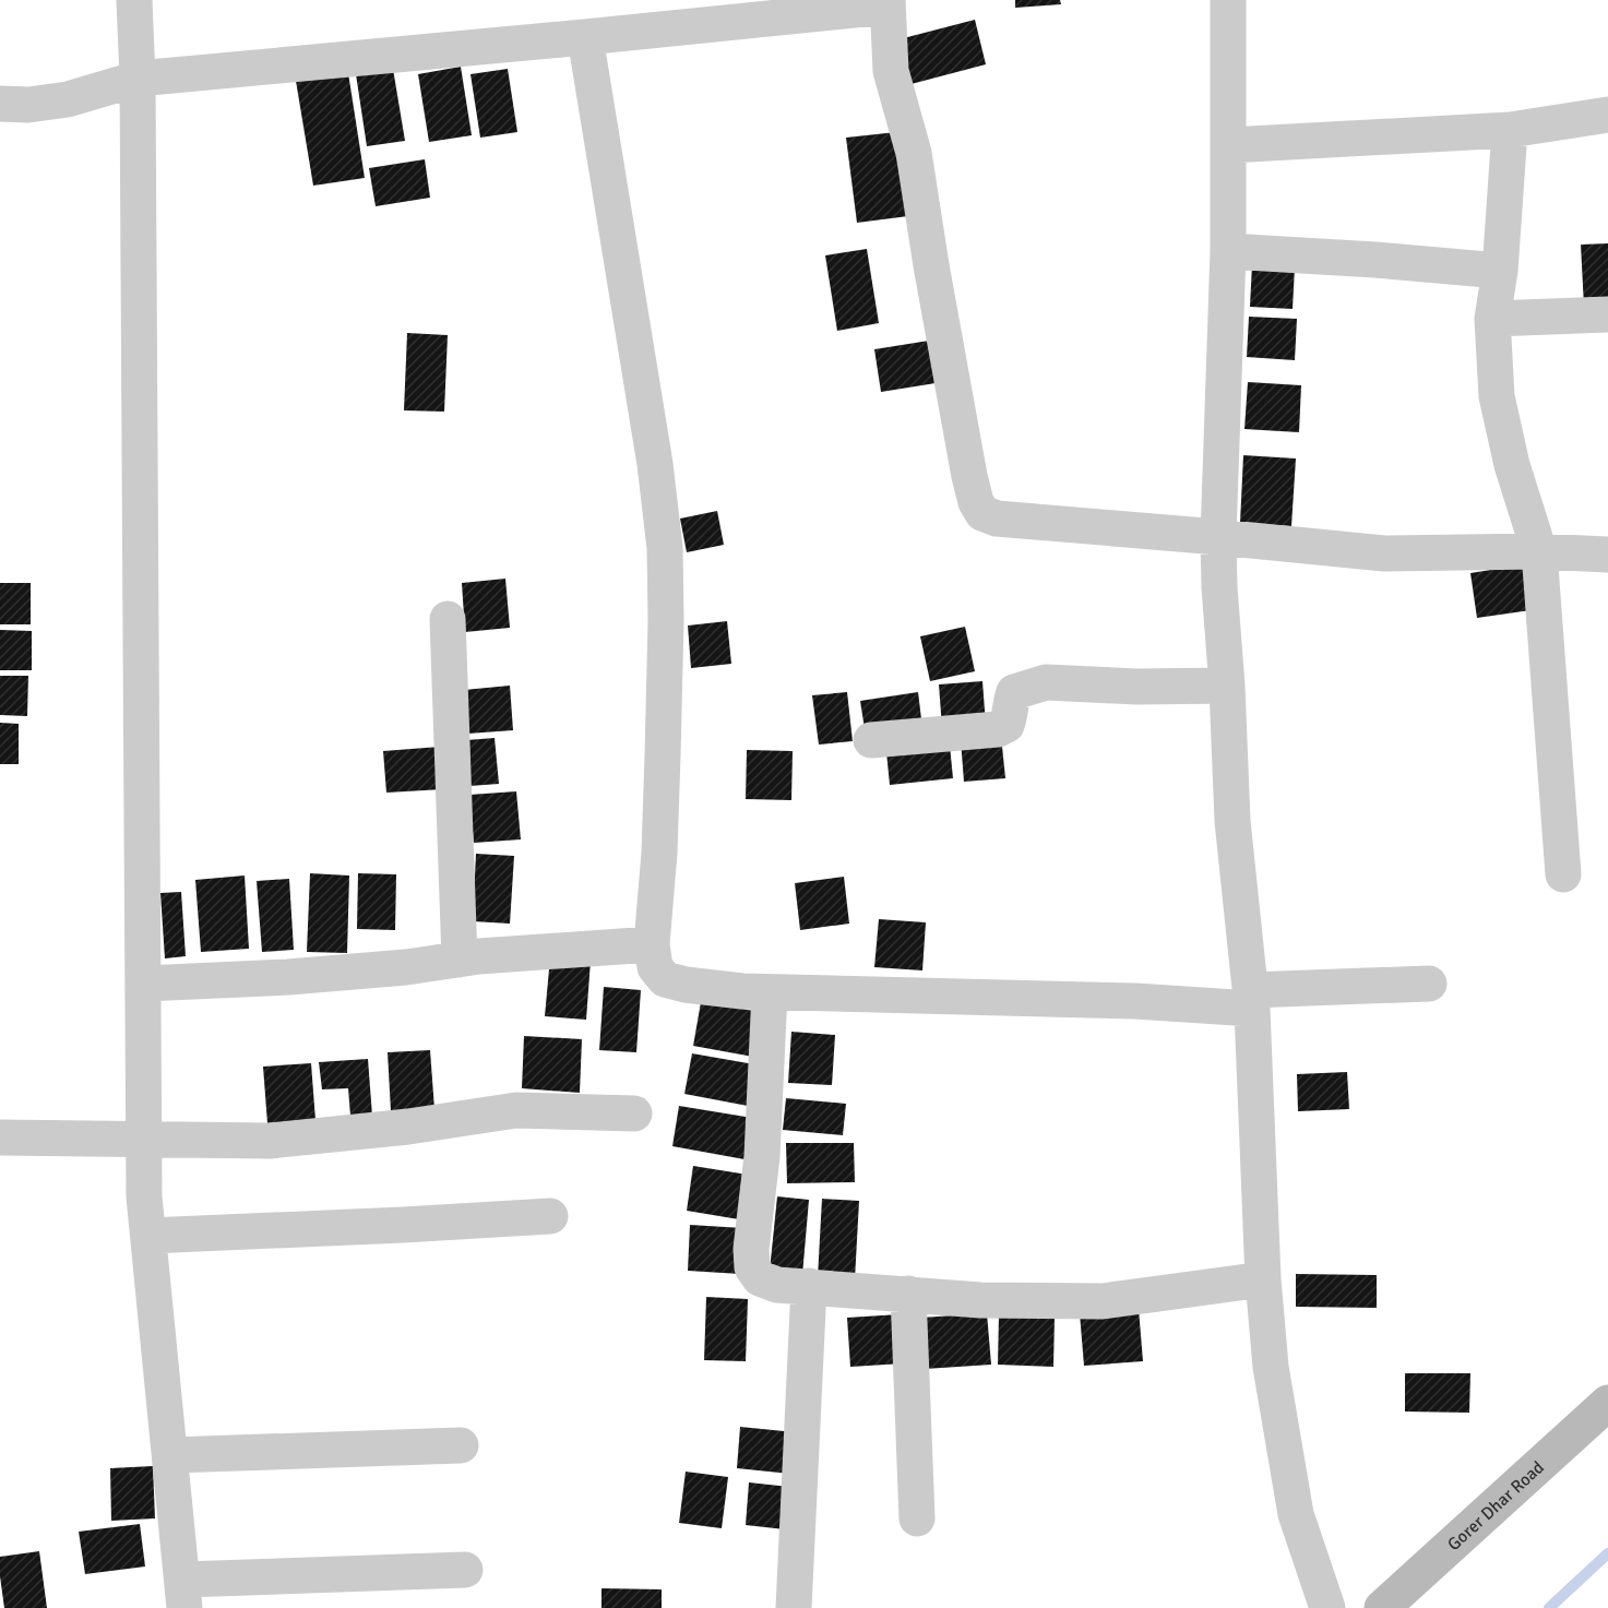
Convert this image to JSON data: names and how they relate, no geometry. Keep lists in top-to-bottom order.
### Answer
{
  "streets": {
    "street": ["Gorer Dhar Road"]
  }
}
